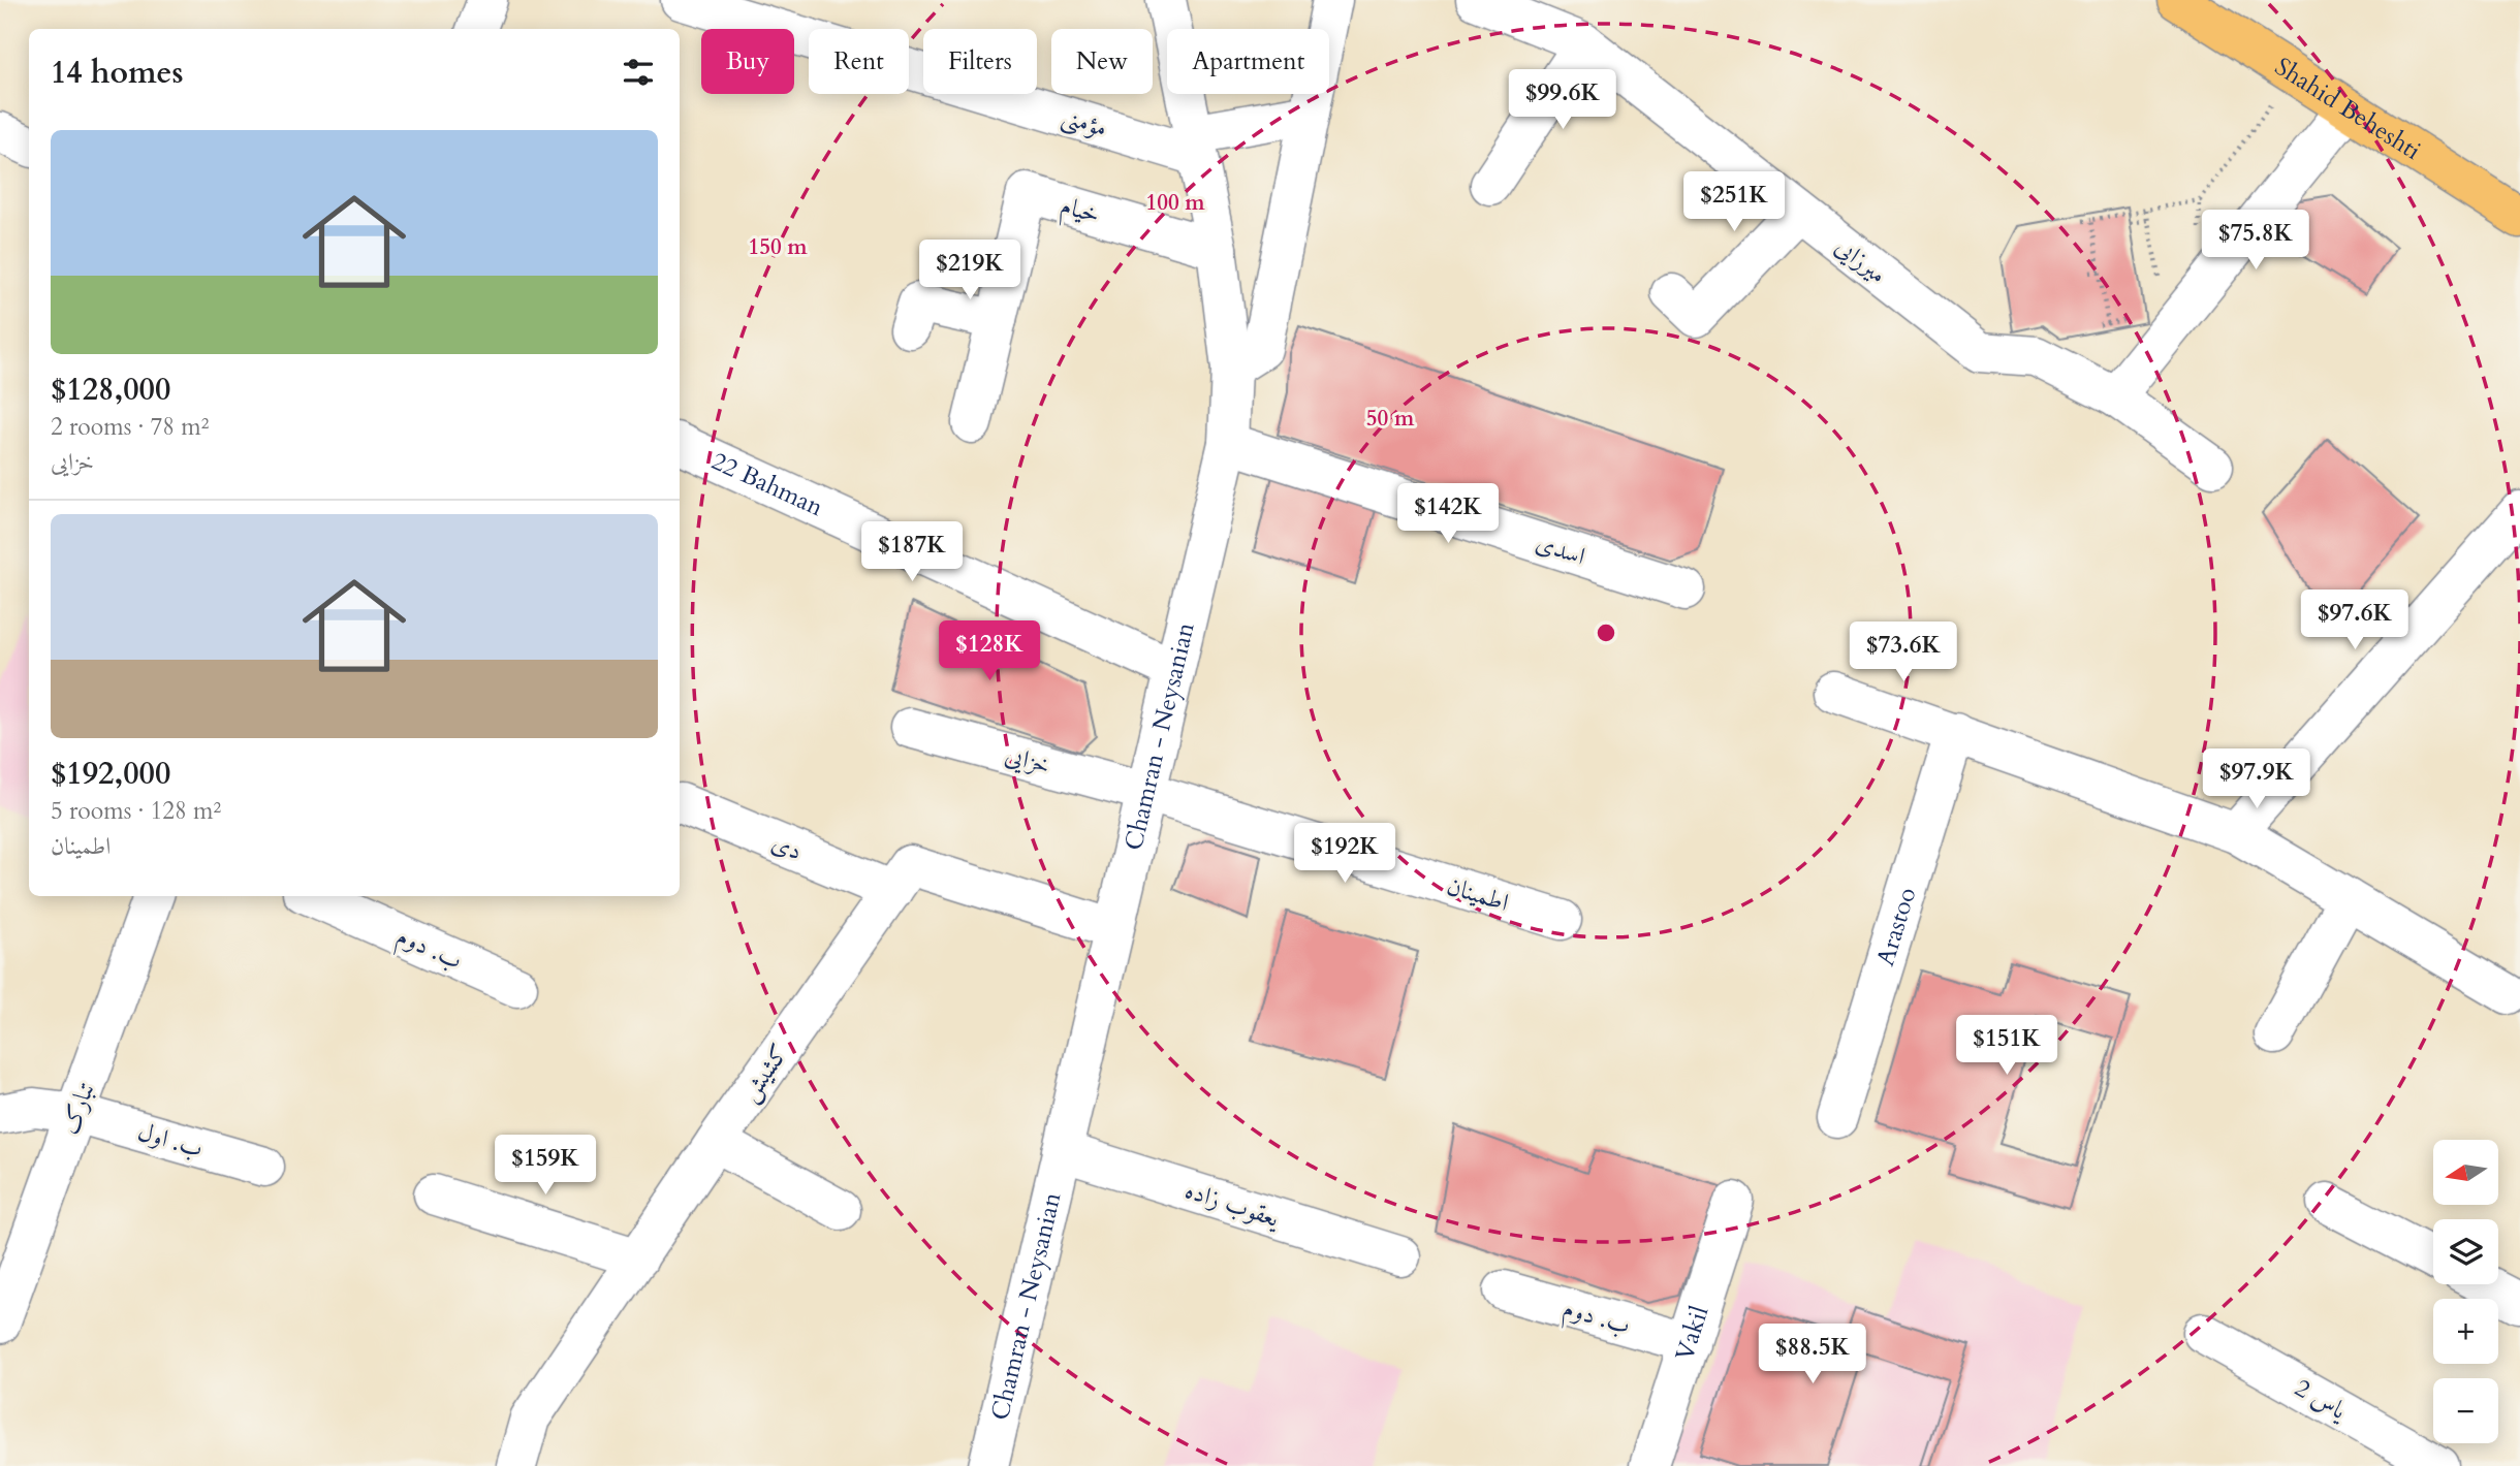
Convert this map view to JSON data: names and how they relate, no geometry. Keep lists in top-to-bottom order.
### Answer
{
  "streets": {
    "main road": ["Shahid Beheshti"],
    "street": [
      "مؤمنی",
      "خیام",
      "میرزایی",
      "22 Bahman",
      "اسدی",
      "Chamran - Neysanian",
      "خزایی",
      "دی",
      "اطمینان",
      "Arastoo",
      "ب. دوم",
      "کشیش",
      "تبارک",
      "ب. اول",
      "یعقوب زاده",
      "Vakil",
      "یاس 2"
    ]
  },
  "crossings": [
    ["مؤمنی", "Chamran - Neysanian"],
    ["خیام", "Chamran - Neysanian"],
    ["22 Bahman", "Chamran - Neysanian"],
    ["اسدی", "Chamran - Neysanian"],
    ["Chamran - Neysanian", "خزایی"],
    ["Chamran - Neysanian", "اطمینان"],
    ["Chamran - Neysanian", "کشیش"],
    ["Chamran - Neysanian", "یعقوب زاده"],
    ["خزایی", "اطمینان"],
    ["دی", "کشیش"],
    ["ب. دوم", "Vakil"],
    ["تبارک", "ب. اول"]
  ],
  "north": "left",
  "page": {
    "chip": [
      "Buy",
      "Rent",
      "Filters",
      "New",
      "Apartment"
    ],
    "heading": "14 homes",
    "price": [
      "$99.6K",
      "$251K",
      "$75.8K",
      "$219K",
      "$142K",
      "$187K",
      "$97.6K",
      "$128K",
      "$73.6K",
      "$97.9K",
      "$192K",
      "$151K",
      "$159K",
      "$88.5K"
    ],
    "list": [
      {
        "name": "$128,000",
        "note": "2 rooms · 78 m² · خزایی"
      },
      {
        "name": "$192,000",
        "note": "5 rooms · 128 m² · اطمینان"
      }
    ],
    "map_buttons": ["+", "−"]
  },
  "rings": ["100 m", "150 m", "50 m"]
}
